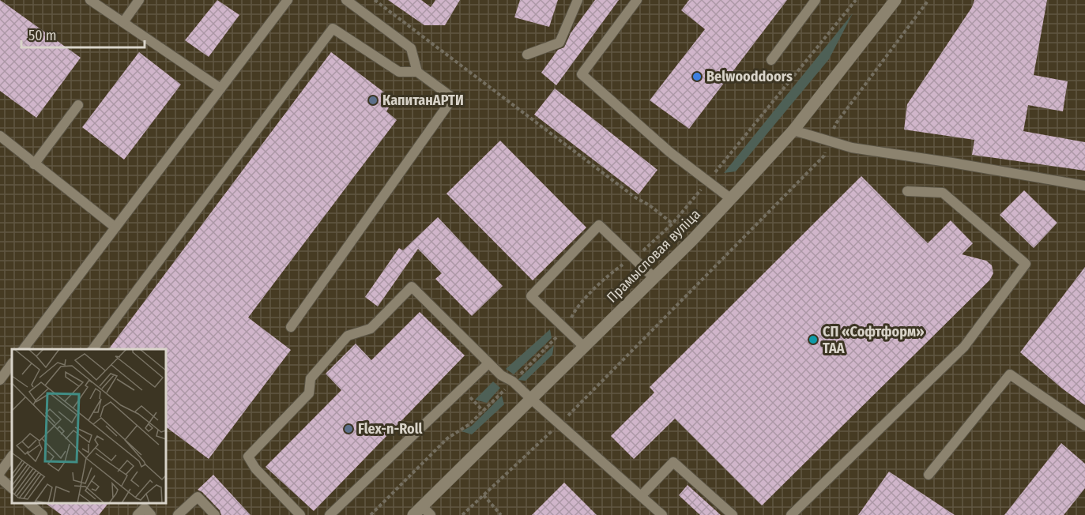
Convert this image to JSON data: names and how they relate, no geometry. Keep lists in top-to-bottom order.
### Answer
{
  "streets": {
    "main road": ["Прамысловая вуліца"]
  },
  "places": [
    "Belwooddoors",
    "КапитанАРТИ",
    "СП «Софтформ» ТАА",
    "Flex-n-Roll"
  ],
  "scale_bar": "50 m"
}
